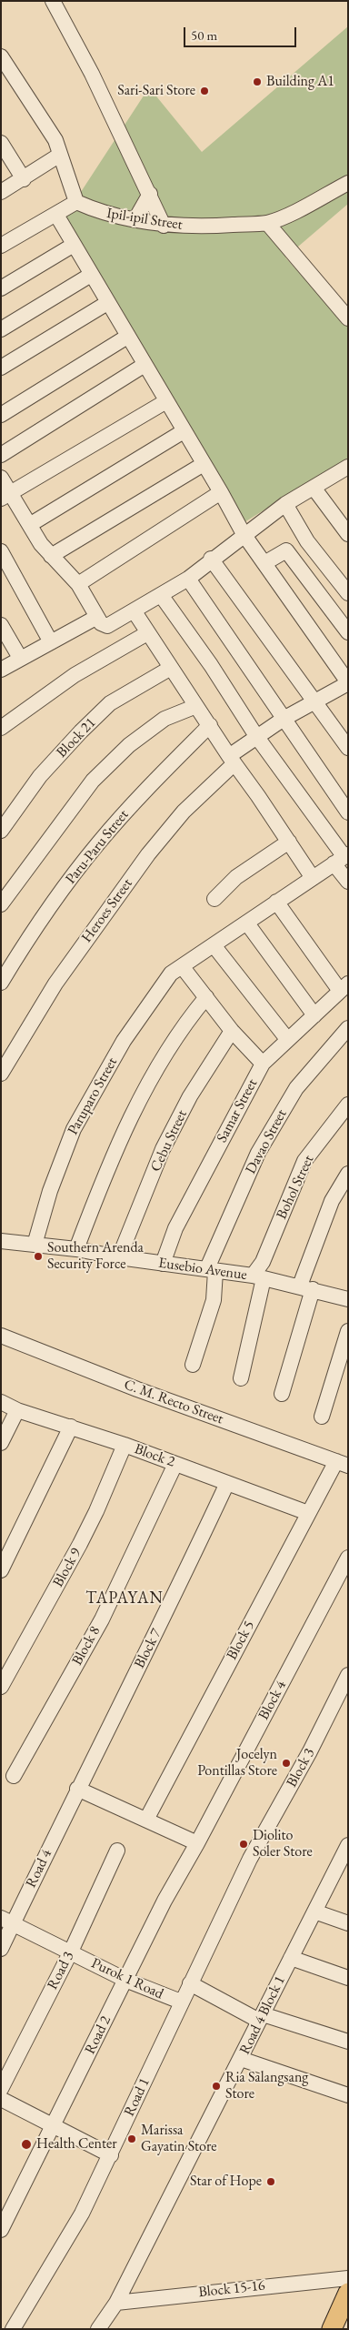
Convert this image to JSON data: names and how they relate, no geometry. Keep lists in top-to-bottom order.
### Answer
{
  "streets": {
    "street": [
      "Ipil-ipil Street",
      "Block 21",
      "Paru-Paru Street",
      "Heroes Street",
      "Paruparo Street",
      "Samar Street",
      "Cebu Street",
      "Davao Street",
      "Bohol Street",
      "Eusebio Avenue",
      "C. M. Recto Street",
      "Block 2",
      "Block 9",
      "Block 5",
      "Block 8",
      "Block 7",
      "Block 4",
      "Block 3",
      "Road 4",
      "Road 3",
      "Purok 1 Road",
      "Road 4 Block 1",
      "Road 2",
      "Road 1",
      "Block 15-16"
    ]
  },
  "crossings": [
    ["Paruparo Street", "Eusebio Avenue"],
    ["Samar Street", "Eusebio Avenue"],
    ["Cebu Street", "Eusebio Avenue"],
    ["Davao Street", "Eusebio Avenue"],
    ["Bohol Street", "Eusebio Avenue"],
    ["C. M. Recto Street", "Block 5"],
    ["Block 2", "Block 9"],
    ["Block 2", "Block 5"],
    ["Block 2", "Block 8"],
    ["Block 2", "Block 7"],
    ["Block 7", "Road 4"],
    ["Block 4", "Road 2"],
    ["Block 3", "Road 1"],
    ["Road 4", "Purok 1 Road"],
    ["Road 3", "Purok 1 Road"],
    ["Purok 1 Road", "Road 2"],
    ["Purok 1 Road", "Road 1"],
    ["Road 4 Block 1", "Block 15-16"]
  ],
  "districts": ["TAPAYAN"],
  "places": [
    "Building A1",
    "Sari-Sari Store",
    "Southern Arenda Security Force",
    "Jocelyn Pontillas Store",
    "Diolito Soler Store",
    "Ria Salangsang Store",
    "Marissa Gayatin Store",
    "Health Center",
    "Star of Hope"
  ],
  "scale_bar": "50 m"
}
